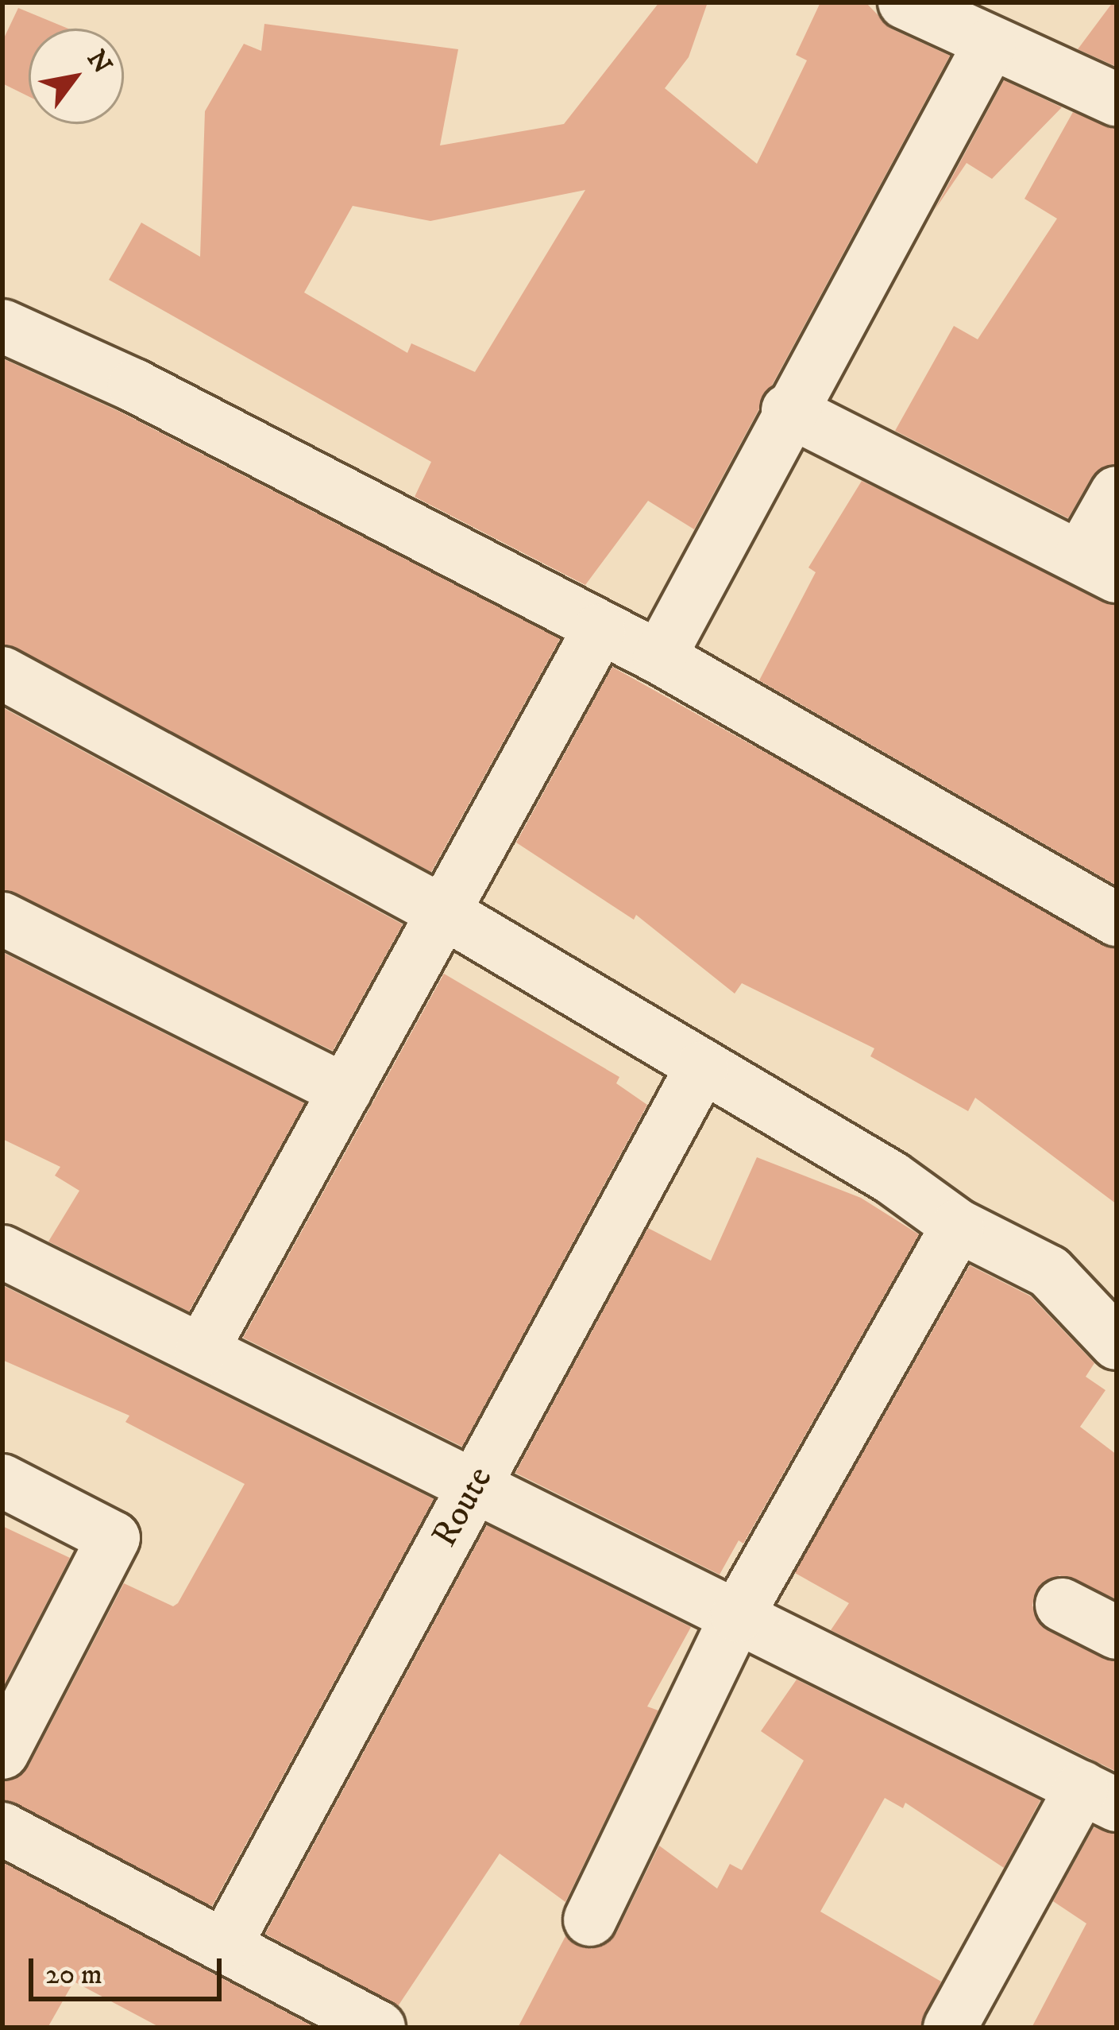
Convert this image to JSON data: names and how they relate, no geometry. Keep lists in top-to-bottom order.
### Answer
{
  "streets": {
    "street": ["Route"]
  },
  "scale_bar": "20 m",
  "north": "top right"
}
